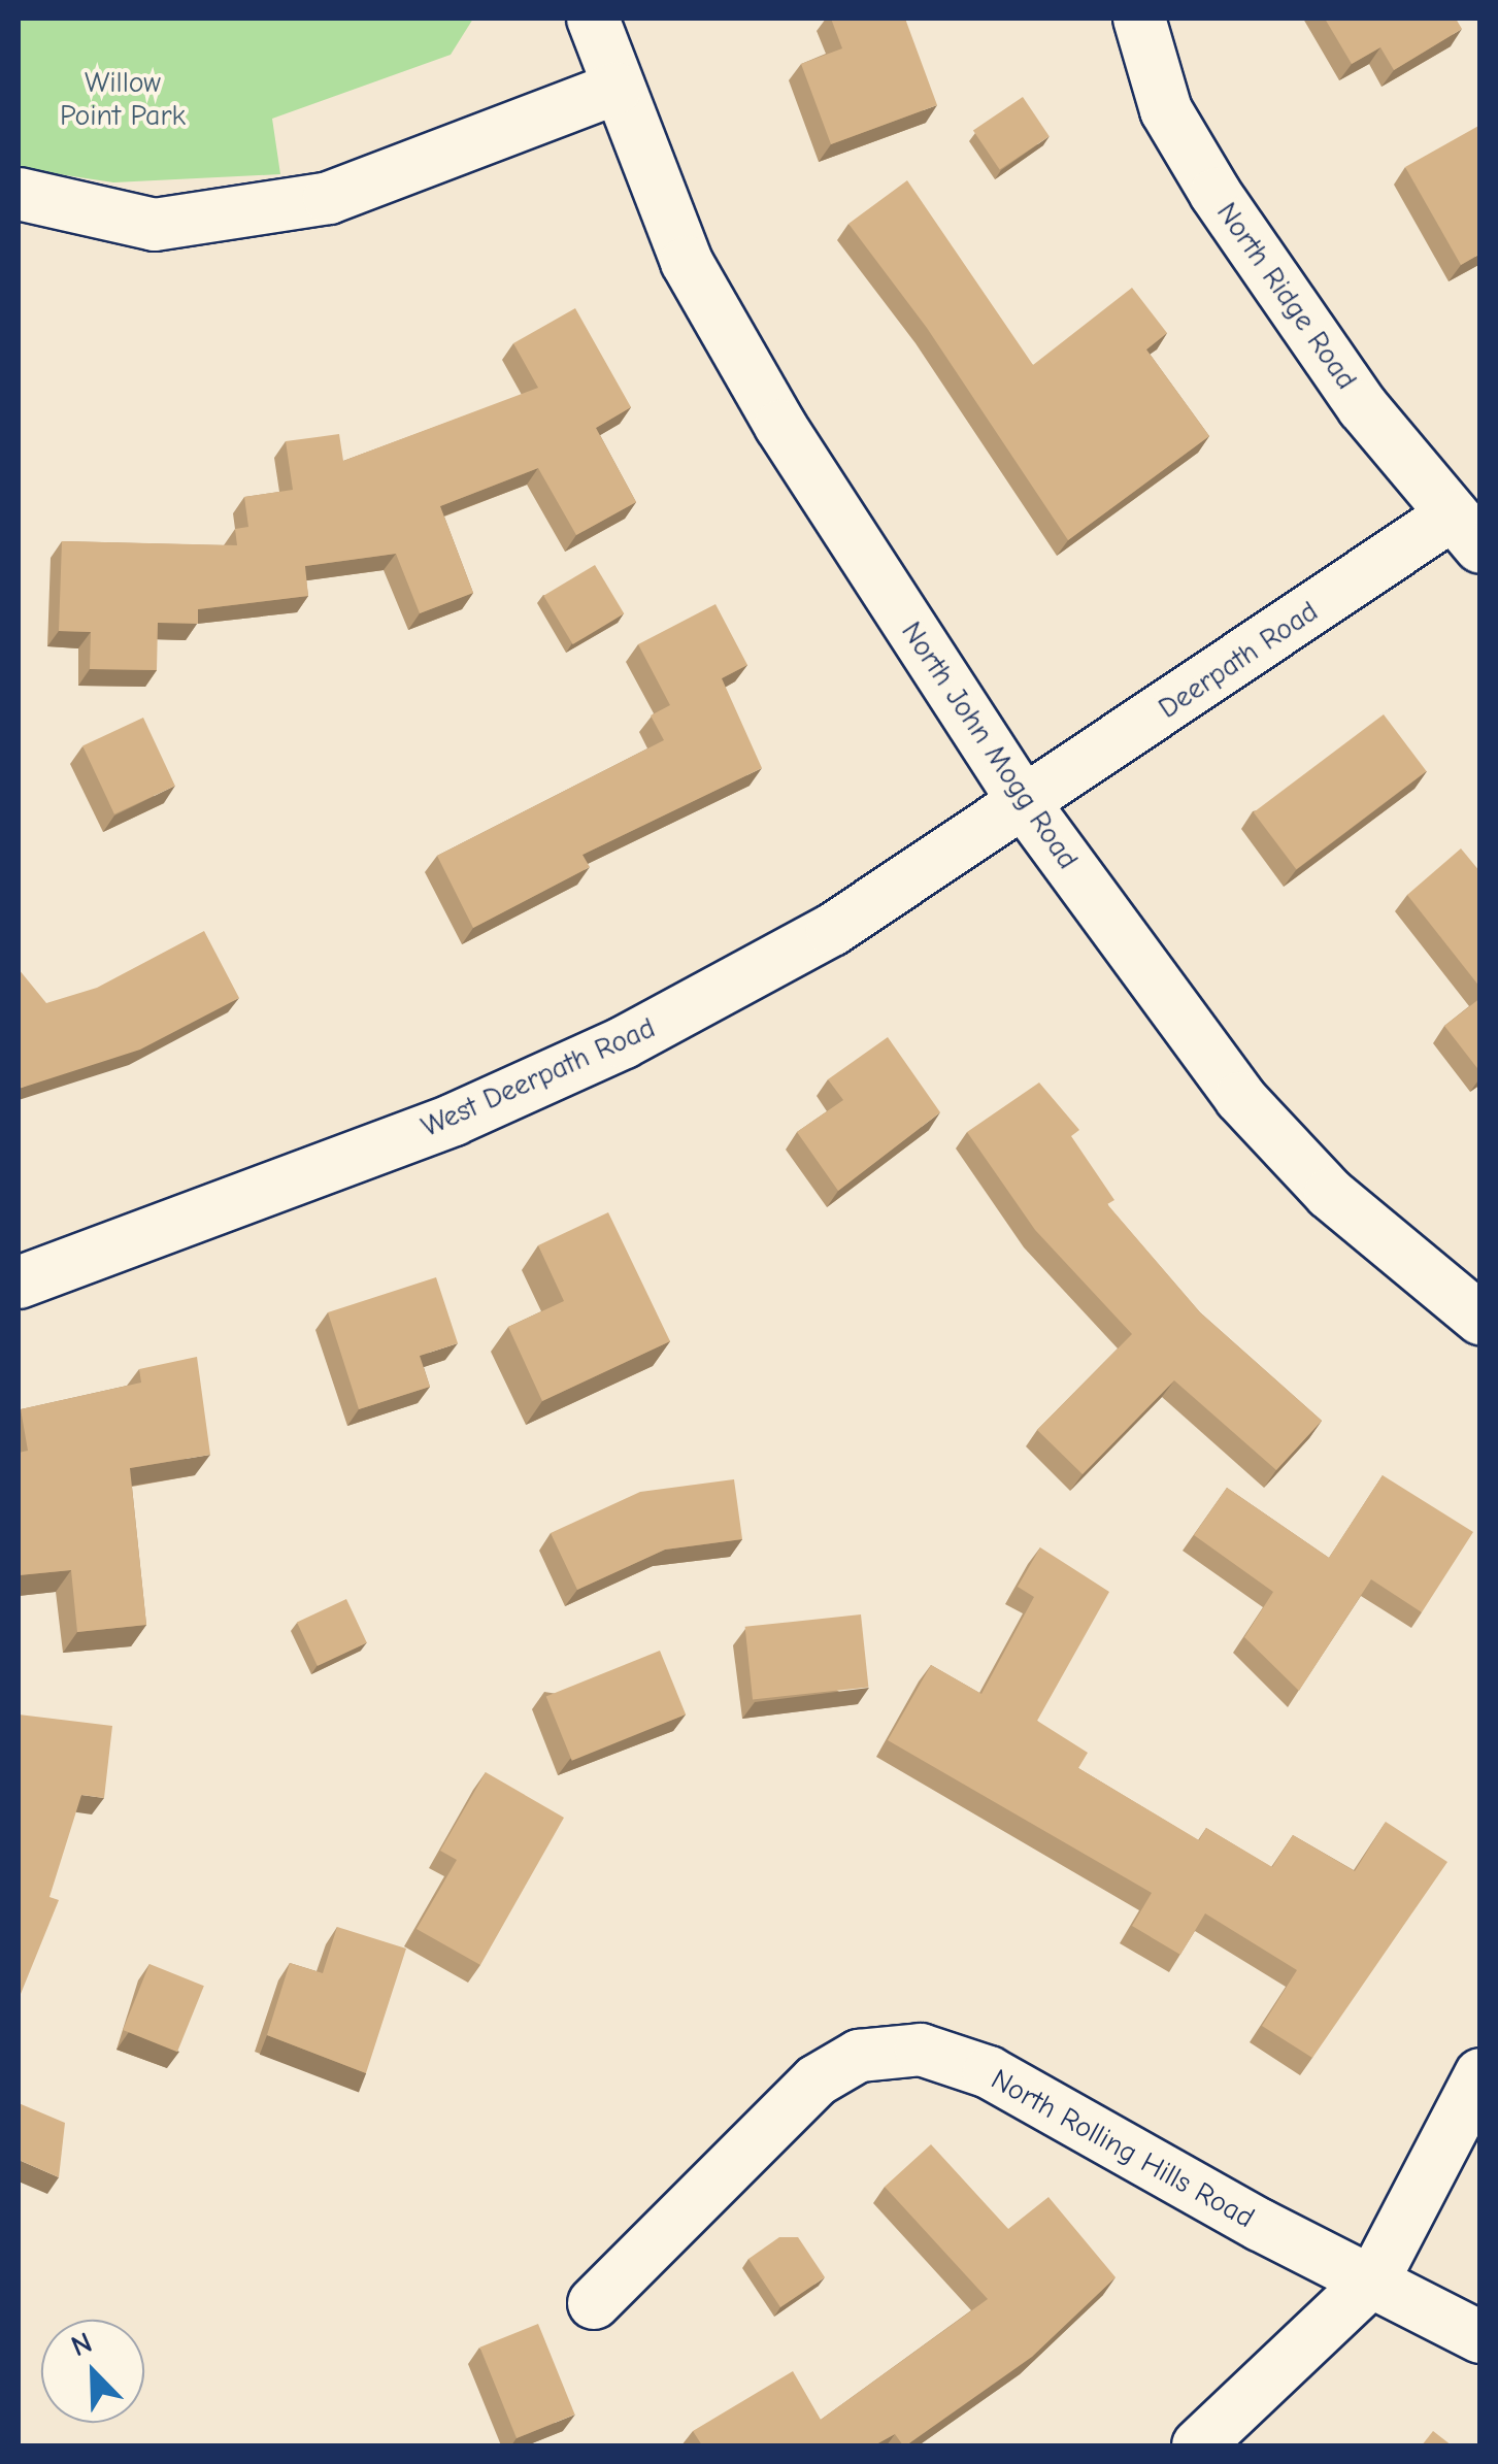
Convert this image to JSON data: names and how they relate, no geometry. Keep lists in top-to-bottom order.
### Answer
{
  "streets": {
    "street": [
      "North Ridge Road",
      "Deerpath Road",
      "North John Mogg Road",
      "West Deerpath Road",
      "North Rolling Hills Road"
    ]
  },
  "crossings": [
    ["North Ridge Road", "Deerpath Road"],
    ["Deerpath Road", "North John Mogg Road"],
    ["Deerpath Road", "West Deerpath Road"],
    ["North John Mogg Road", "West Deerpath Road"]
  ],
  "parks": ["Willow Point Park"],
  "north": "top left"
}
